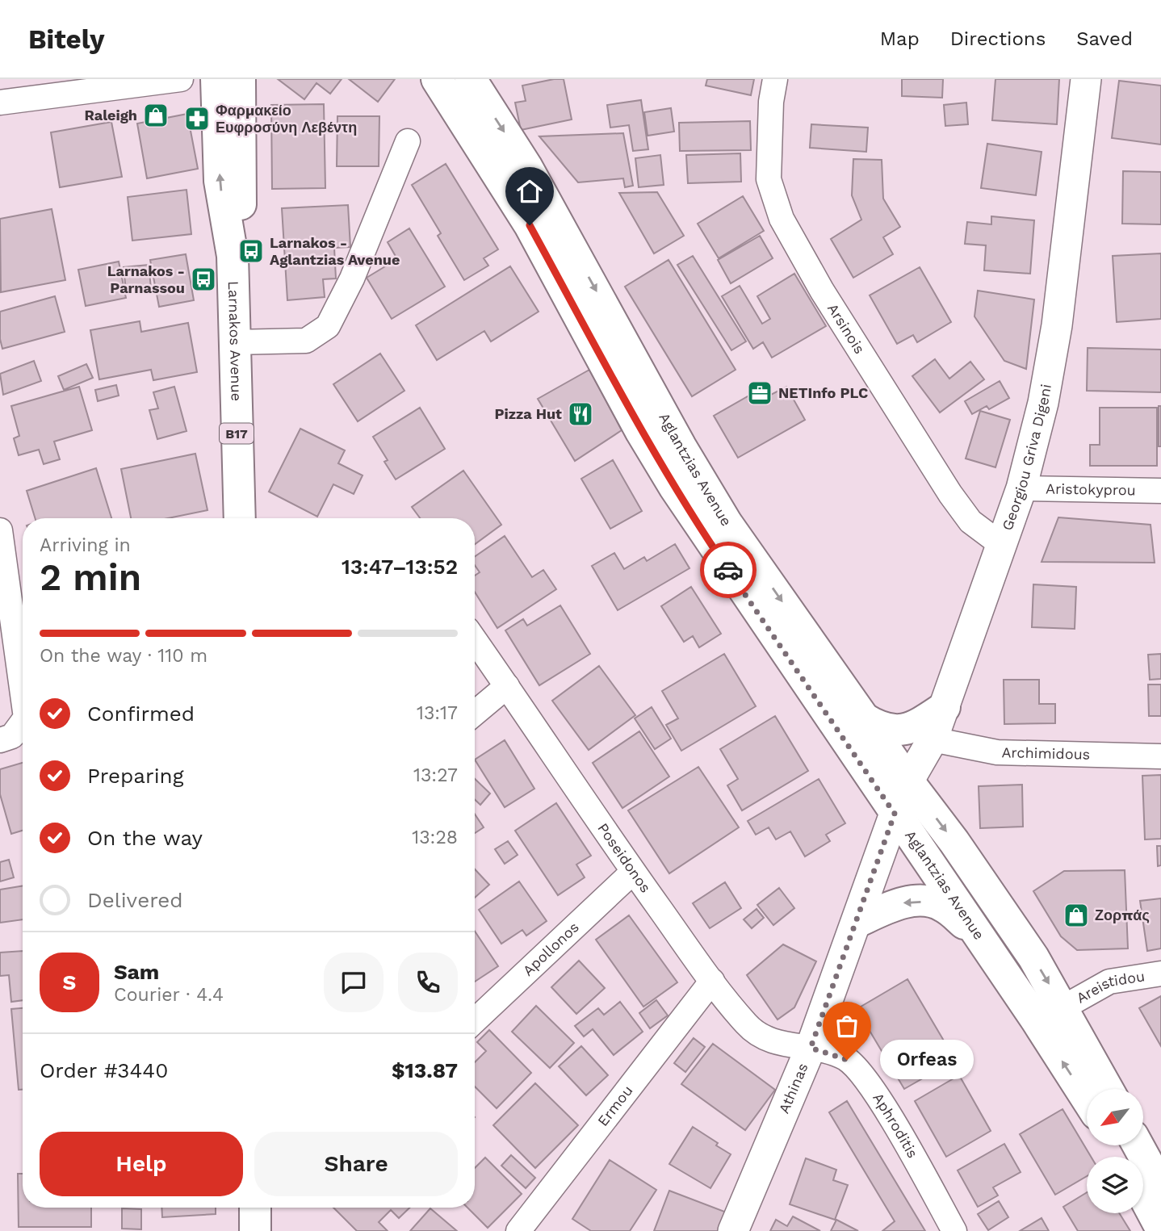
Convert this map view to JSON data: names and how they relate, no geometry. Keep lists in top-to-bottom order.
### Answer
{
  "streets": {
    "main road": ["Larnakos Avenue", "B17", "Aglantzias Avenue"],
    "street": [
      "Arsinois",
      "Georgiou Griva Digeni",
      "Aristokyprou",
      "Archimidous",
      "Poseidonos",
      "Apollonos",
      "Areistidou",
      "Athinas",
      "Ermou",
      "Aphroditis"
    ]
  },
  "crossings": [
    ["Arsinois", "Georgiou Griva Digeni"],
    ["Georgiou Griva Digeni", "Aglantzias Avenue"],
    ["Georgiou Griva Digeni", "Aristokyprou"],
    ["Georgiou Griva Digeni", "Archimidous"],
    ["Georgiou Griva Digeni", "Athinas"],
    ["Aglantzias Avenue", "Areistidou"],
    ["Aglantzias Avenue", "Athinas"],
    ["Poseidonos", "Apollonos"],
    ["Poseidonos", "Athinas"],
    ["Poseidonos", "Ermou"],
    ["Poseidonos", "Aphroditis"],
    ["Athinas", "Aphroditis"]
  ],
  "places": {
    "shop": ["Raleigh", "Ζορπάς"],
    "pharmacy": ["Φαρμακείο Ευφροσύνη Λεβέντη"],
    "bus stop": ["Larnakos - Aglantzias Avenue", "Larnakos - Parnassou"],
    "office": ["NETInfo PLC"],
    "restaurant": ["Pizza Hut"],
    "other": ["Orfeas"]
  },
  "north": "bottom left",
  "page": {
    "header": "Bitely",
    "nav": ["Map", "Directions", "Saved"],
    "heading": ["2 min", "Arriving in", "13:47–13:52"],
    "panel": [
      "Sam",
      "Courier · 4.4",
      "Order #3440",
      "$13.87"
    ],
    "bar": "On the way · 110 m",
    "list": [
      ["Confirmed", "13:17"],
      ["Preparing", "13:27"],
      ["On the way", "13:28"],
      "Delivered"
    ],
    "round": "S",
    "bubble": "Orfeas",
    "buttons": ["Help", "Share"]
  }
}
